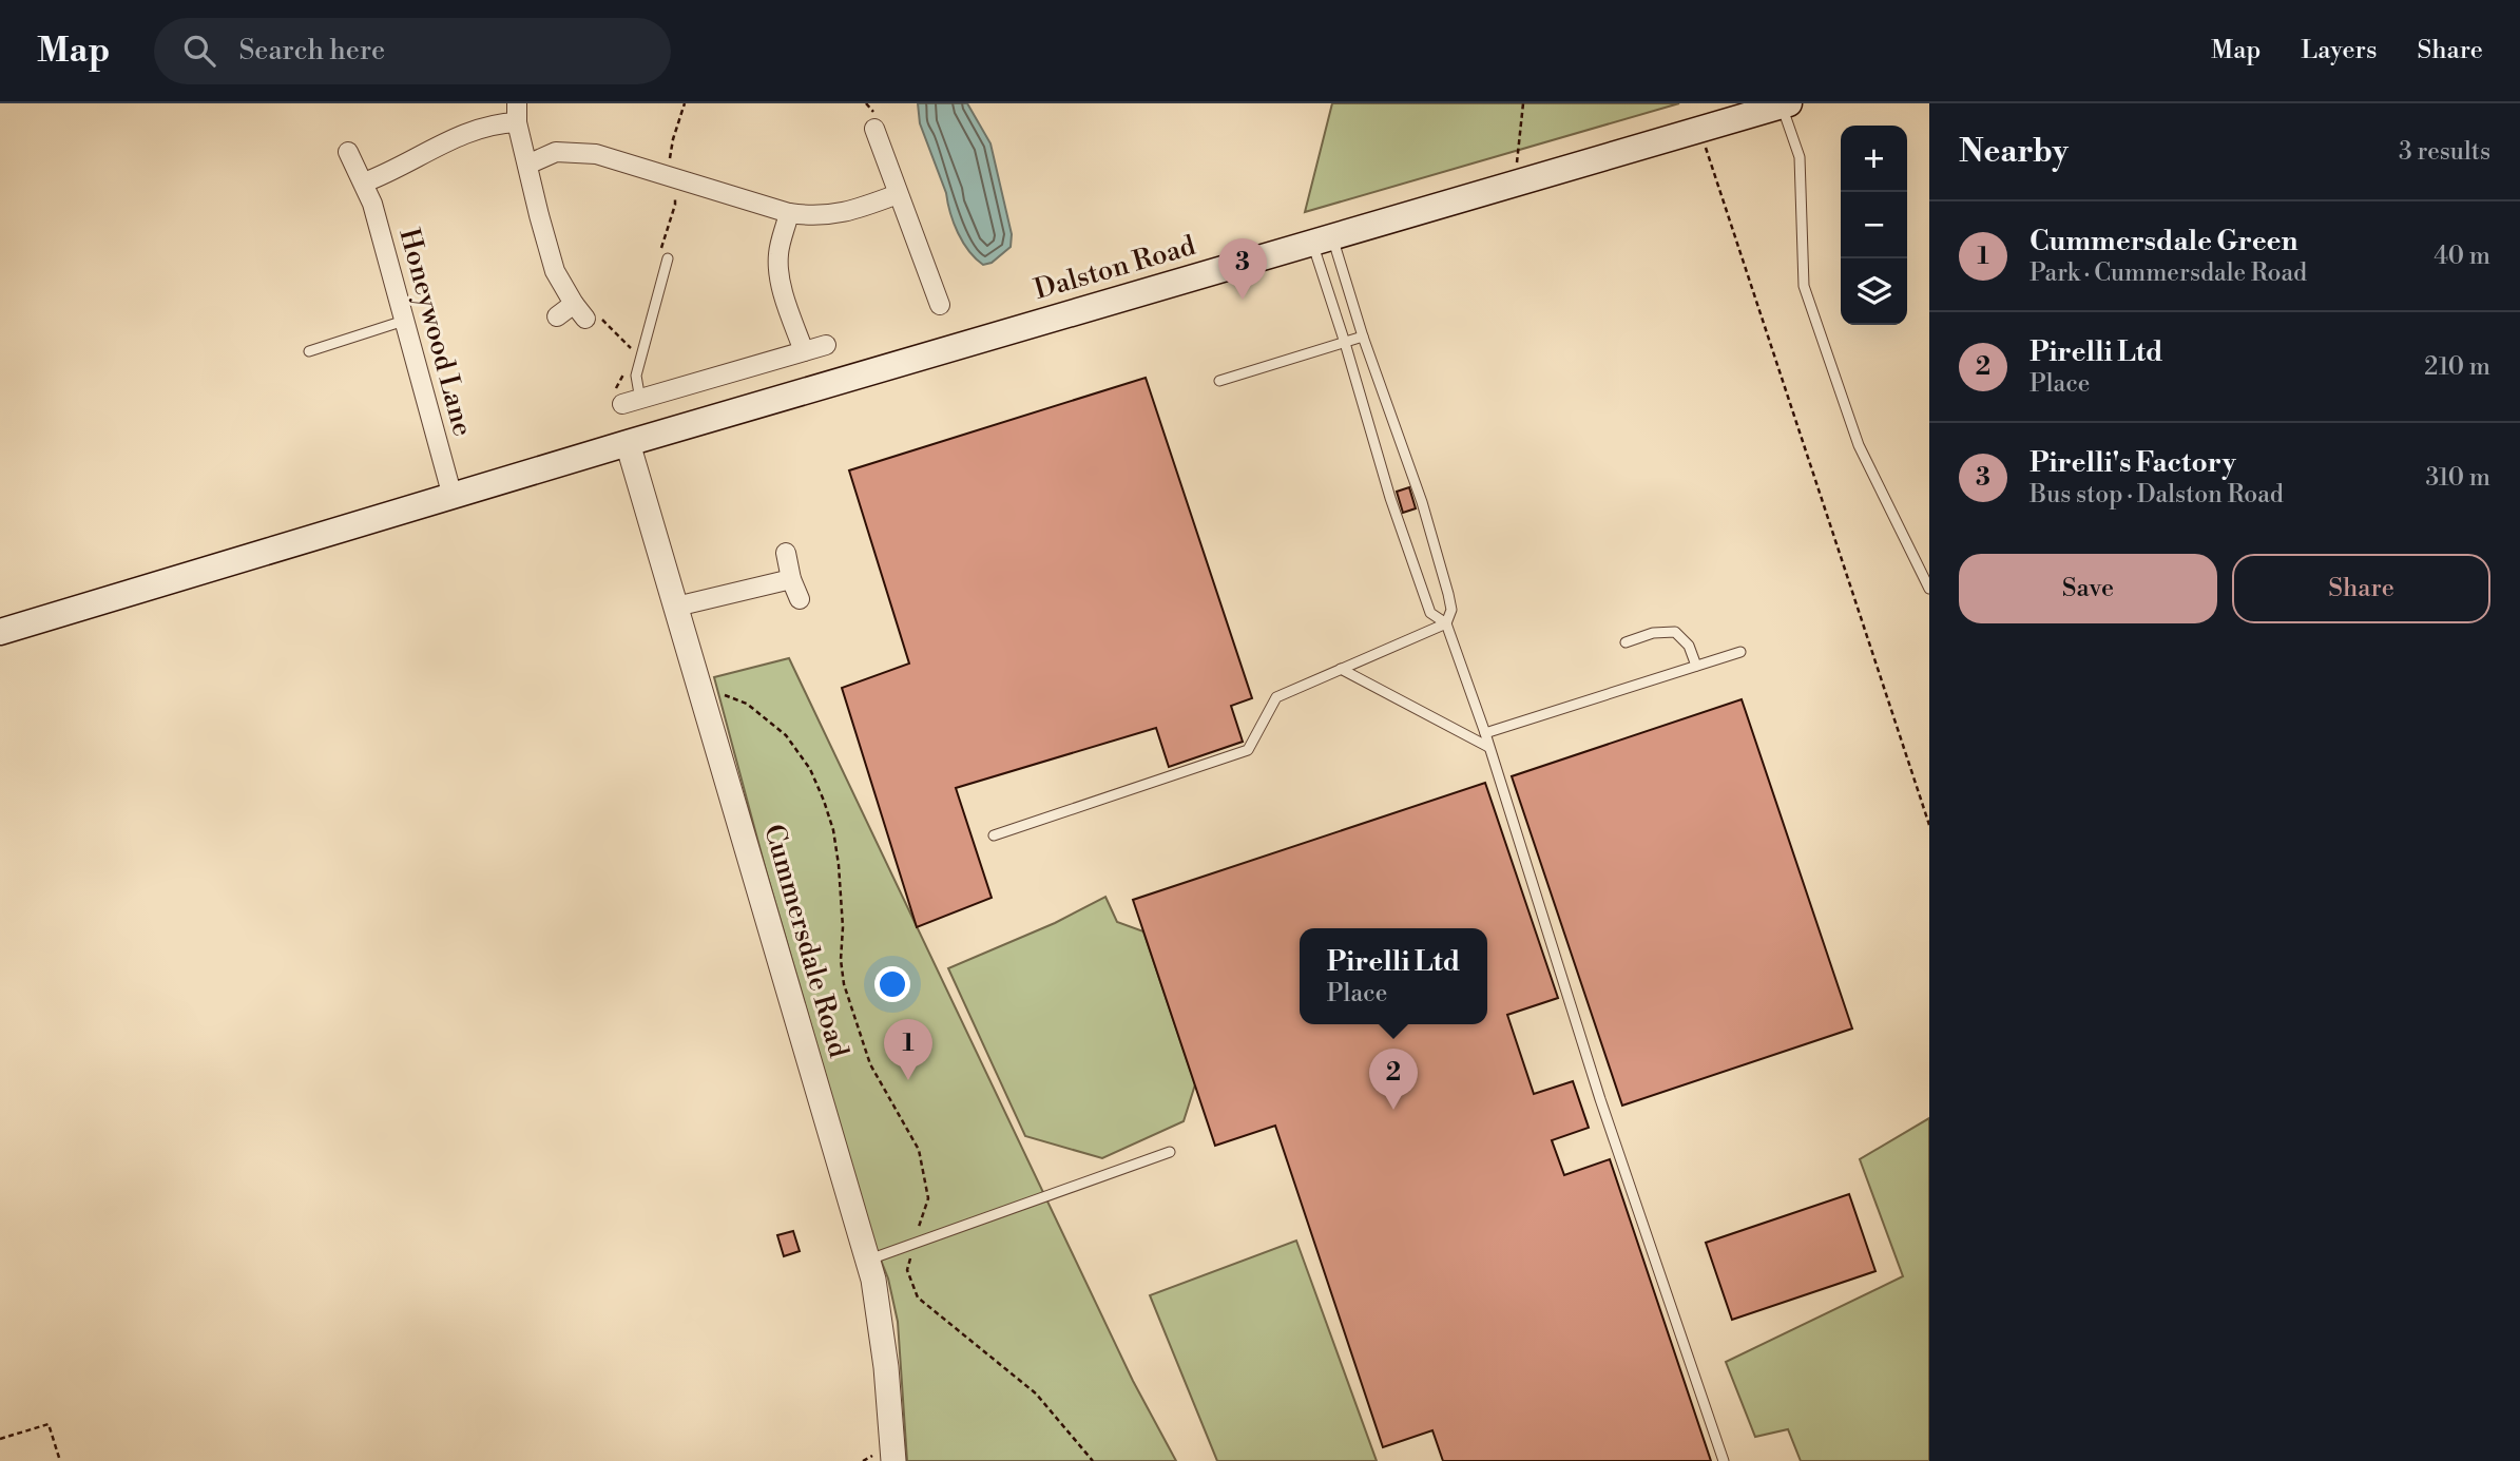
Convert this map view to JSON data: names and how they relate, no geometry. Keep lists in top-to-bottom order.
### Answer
{
  "streets": {
    "main road": ["Dalston Road"],
    "street": ["Honeywood Lane", "Cummersdale Road"]
  },
  "crossings": [
    ["Dalston Road", "Honeywood Lane"],
    ["Dalston Road", "Cummersdale Road"]
  ],
  "page": {
    "header": "Map",
    "search": "Search here",
    "nav": ["Map", "Layers", "Share"],
    "heading": ["Nearby", "3 results"],
    "map_buttons": ["+", "−"],
    "list": [
      {
        "mark": "1",
        "name": "Cummersdale Green",
        "note": "Park · Cummersdale Road",
        "value": "40 m"
      },
      {
        "mark": "2",
        "name": "Pirelli Ltd",
        "note": "Place",
        "value": "210 m"
      },
      {
        "mark": "3",
        "name": "Pirelli's Factory",
        "note": "Bus stop · Dalston Road",
        "value": "310 m"
      }
    ],
    "pins": ["3", "1", "2"],
    "buttons": ["Save", "Share"],
    "popup": ["Pirelli Ltd", "Place"]
  }
}
